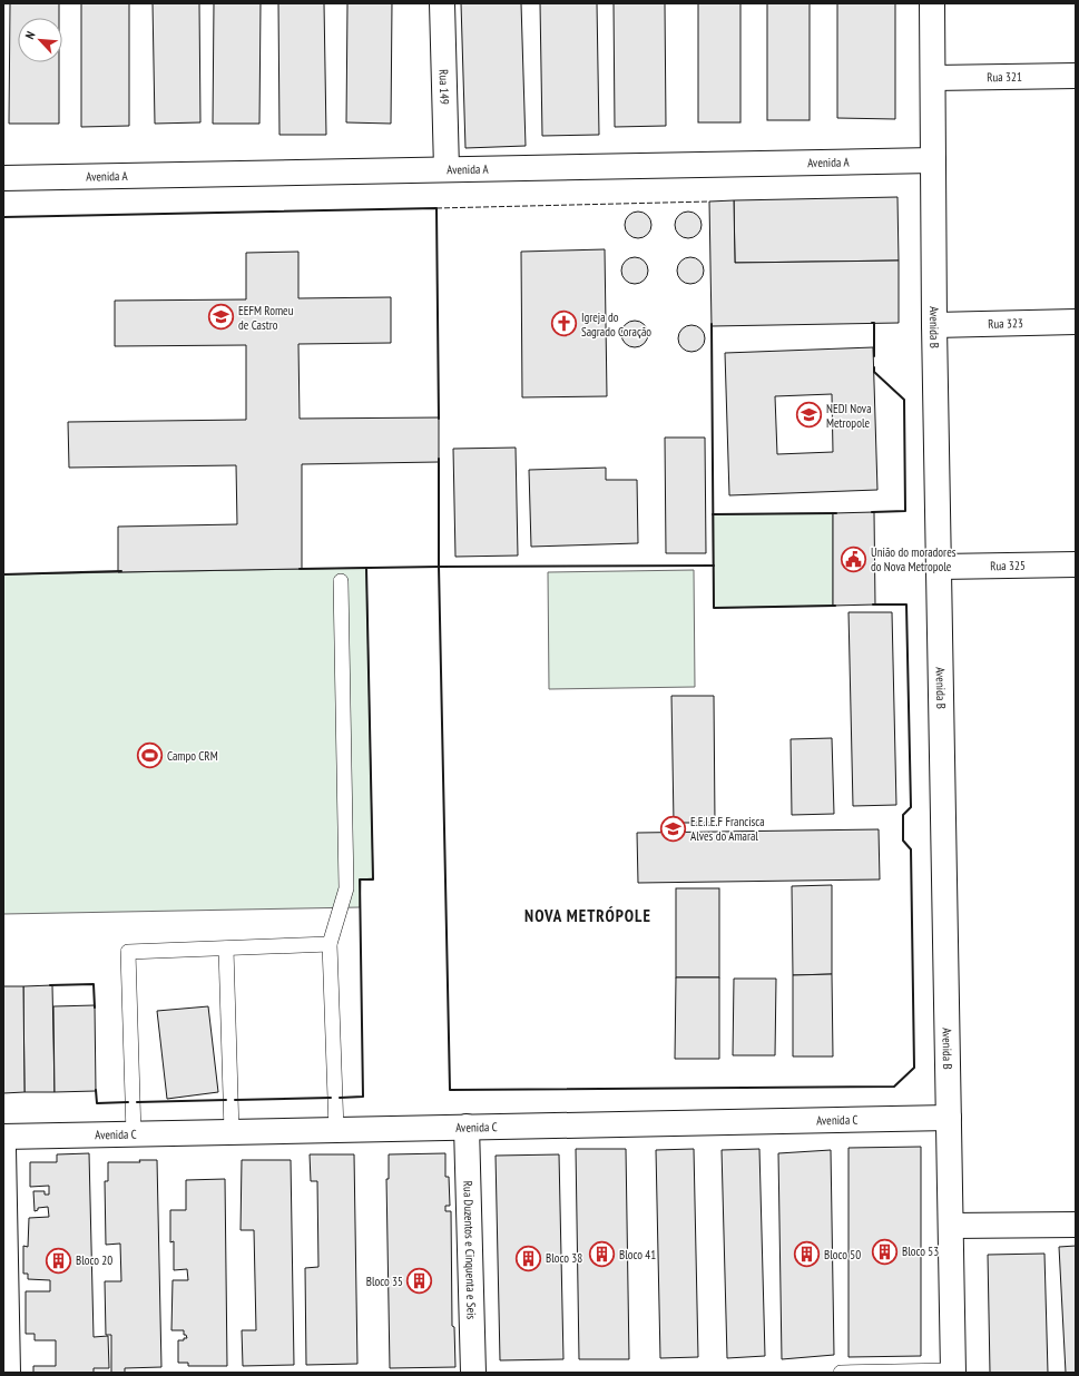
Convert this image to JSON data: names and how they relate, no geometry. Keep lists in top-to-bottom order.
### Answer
{
  "streets": {
    "street": [
      "Rua 321",
      "Rua 149",
      "Avenida A",
      "Rua 323",
      "Avenida B",
      "Rua 325",
      "Avenida C",
      "Rua Duzentos e Cinquenta e Seis"
    ]
  },
  "crossings": [
    ["Rua 321", "Avenida B"],
    ["Rua 149", "Avenida A"],
    ["Avenida A", "Avenida B"],
    ["Rua 323", "Avenida B"],
    ["Avenida B", "Rua 325"],
    ["Avenida B", "Avenida C"],
    ["Avenida C", "Rua Duzentos e Cinquenta e Seis"]
  ],
  "districts": ["NOVA METRÓPOLE"],
  "places": {
    "school or university": ["EEFM Romeu de Castro", "NEDI Nova Metropole", "E.E.I.E.F Francisca Alves do Amaral"],
    "church": ["Igreja do Sagrado Coração"],
    "public building": ["União do moradores do Nova Metropole"],
    "sports": ["Campo CRM"],
    "building": [
      "Bloco 53",
      "Bloco 41",
      "Bloco 50",
      "Bloco 38",
      "Bloco 20",
      "Bloco 35"
    ]
  },
  "north": "top left"
}
